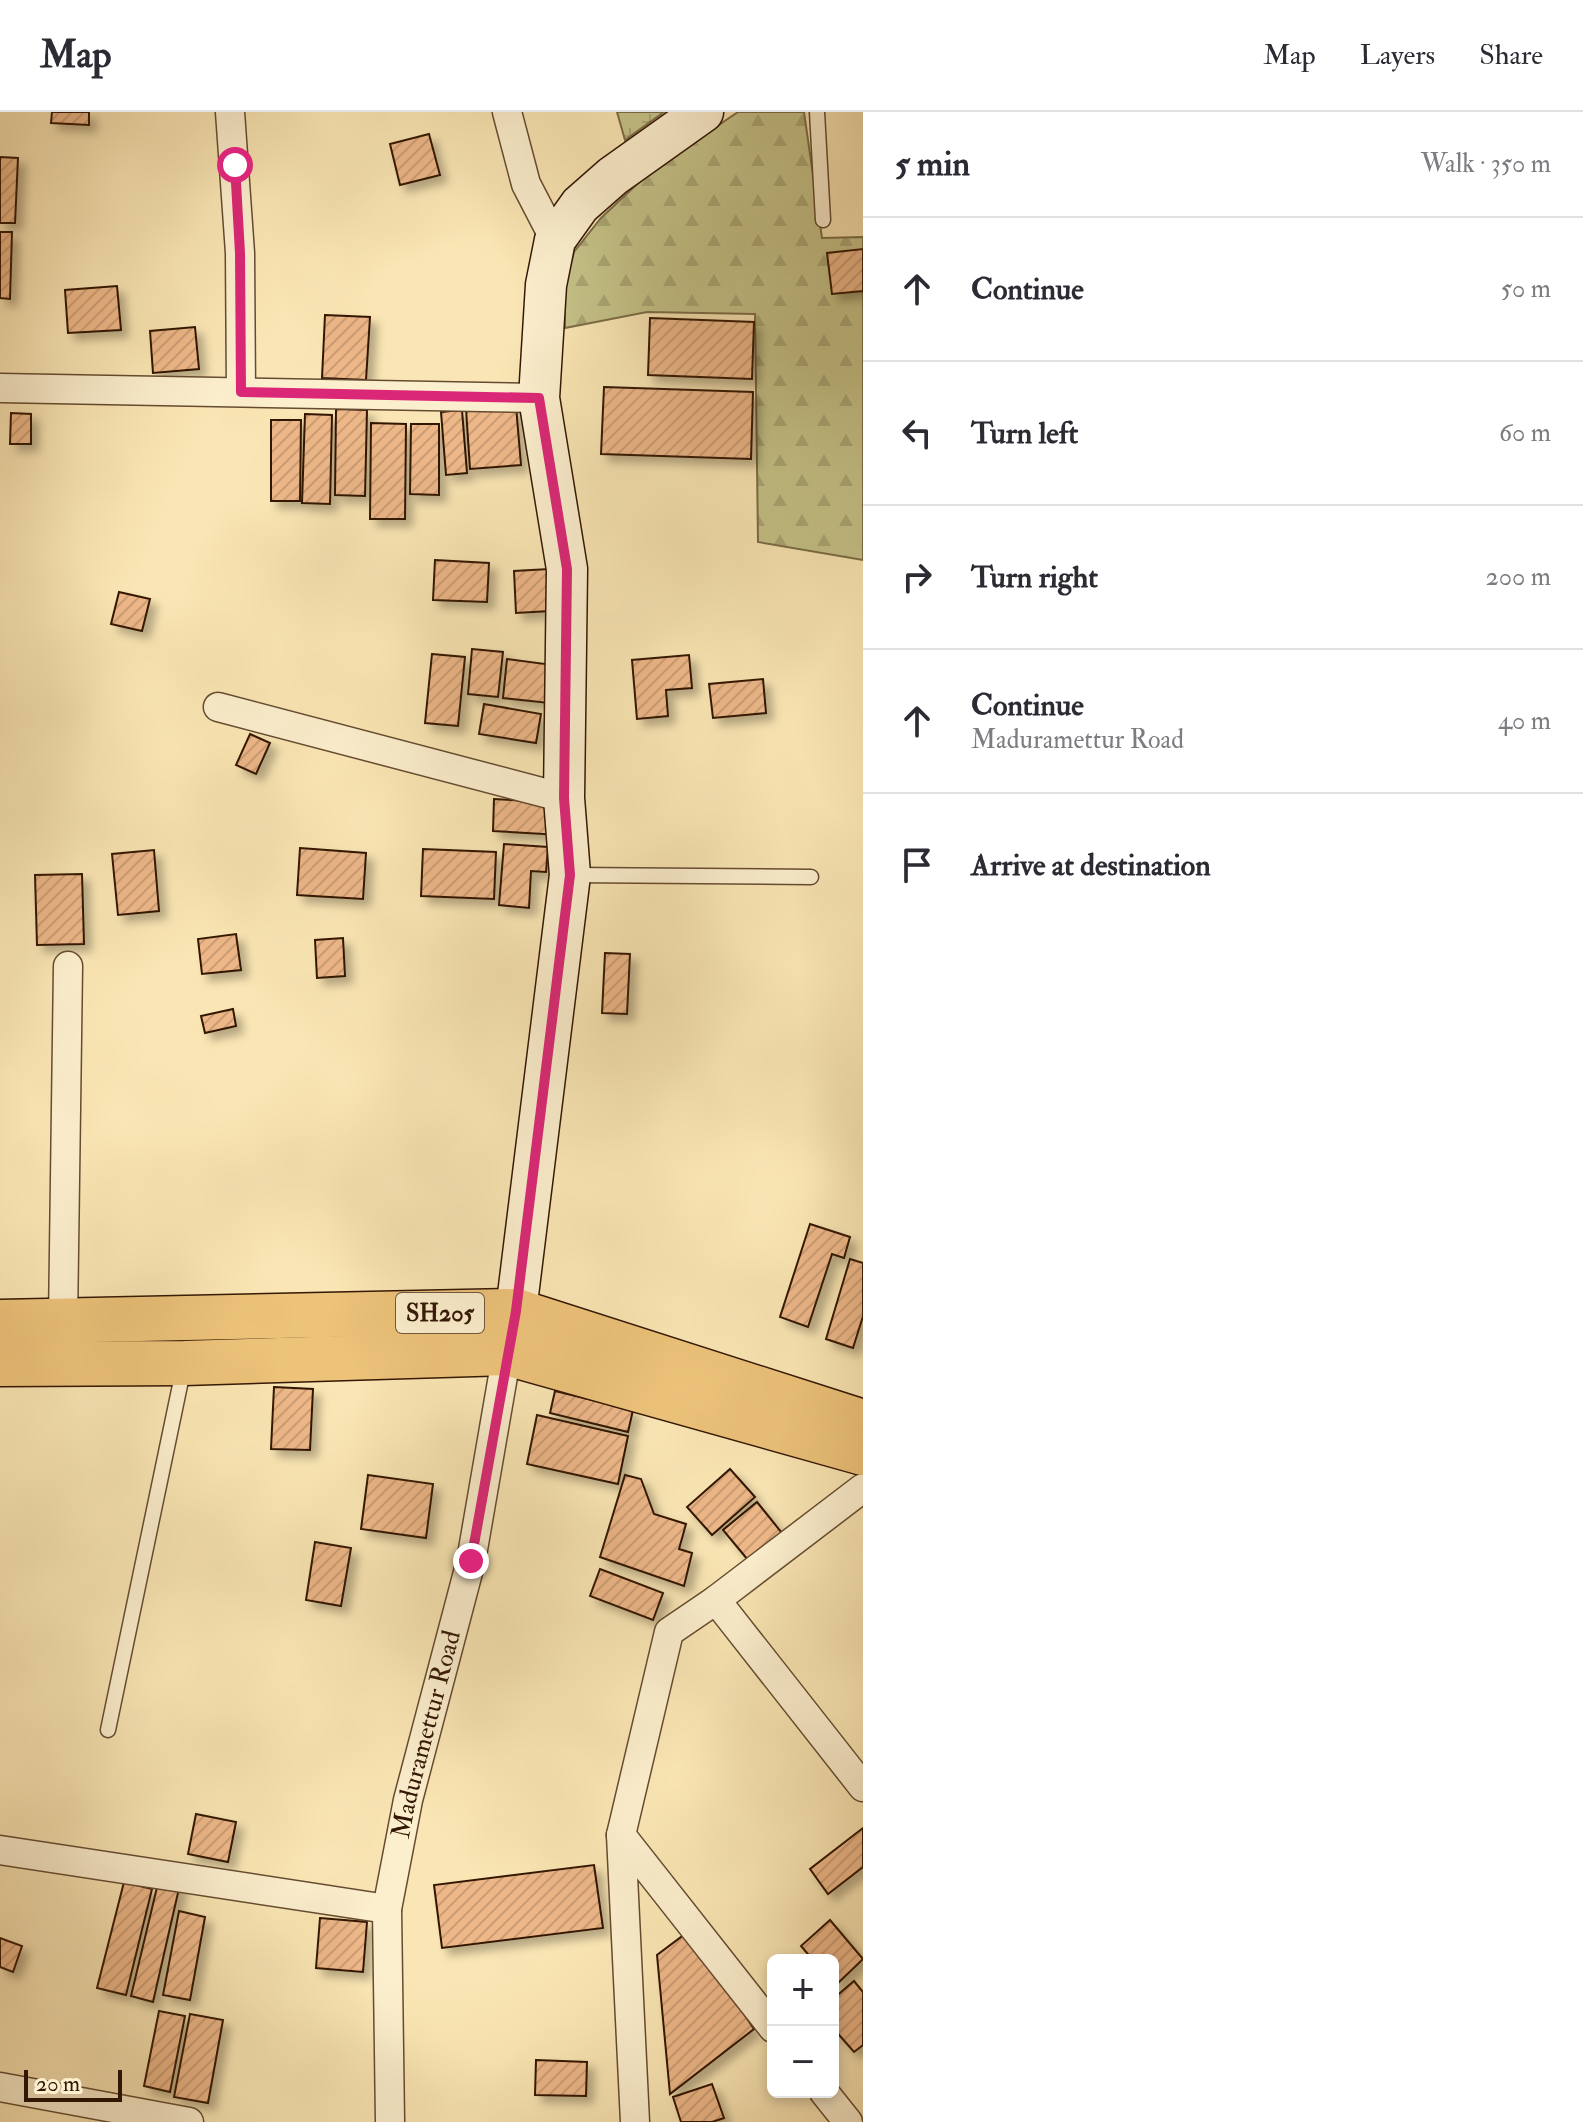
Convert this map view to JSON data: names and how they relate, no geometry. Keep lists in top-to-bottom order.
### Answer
{
  "streets": {
    "main road": ["SH205"],
    "street": ["Maduramettur Road"]
  },
  "crossings": [
    ["SH205", "Maduramettur Road"]
  ],
  "scale_bar": "20 m",
  "page": {
    "header": "Map",
    "nav": ["Map", "Layers", "Share"],
    "heading": ["5 min", "Walk · 350 m"],
    "list": [
      ["Continue", "50 m"],
      ["Turn left", "60 m"],
      ["Turn right", "200 m"],
      ["Continue", "Maduramettur Road", "40 m"],
      "Arrive at destination"
    ],
    "map_buttons": ["+", "−"],
    "scale": "20 m"
  }
}
